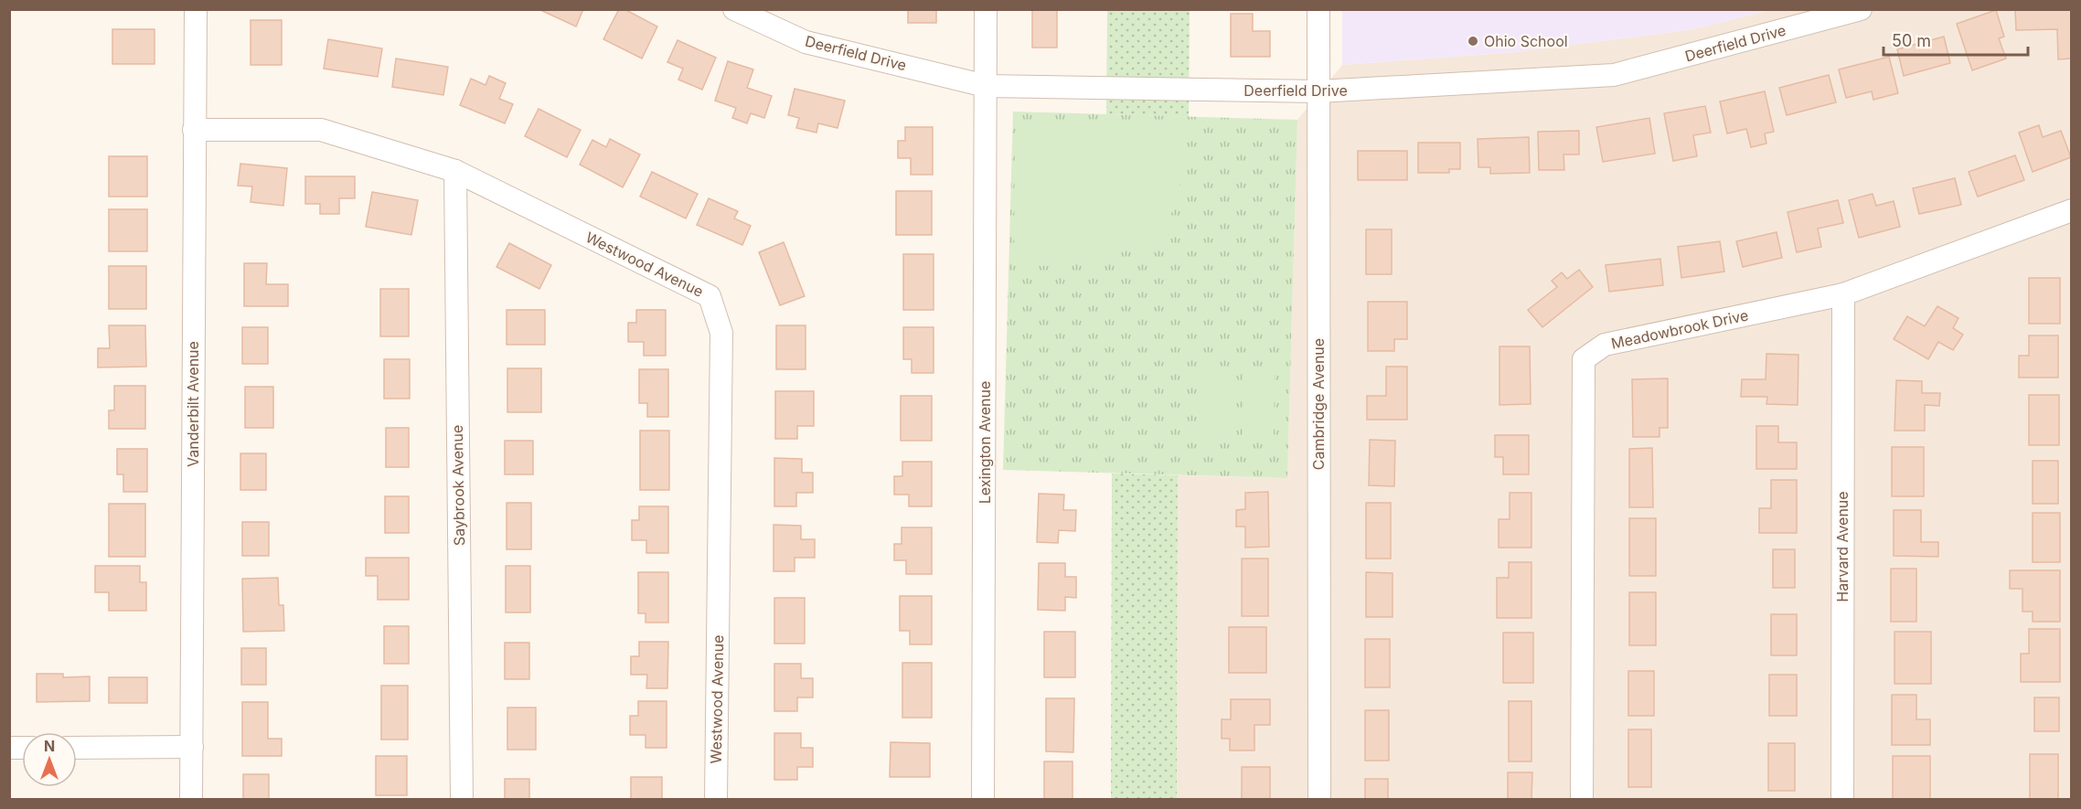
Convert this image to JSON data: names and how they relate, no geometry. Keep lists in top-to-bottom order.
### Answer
{
  "streets": {
    "street": [
      "Deerfield Drive",
      "Westwood Avenue",
      "Meadowbrook Drive",
      "Vanderbilt Avenue",
      "Cambridge Avenue",
      "Lexington Avenue",
      "Saybrook Avenue",
      "Harvard Avenue"
    ]
  },
  "crossings": [
    ["Deerfield Drive", "Cambridge Avenue"],
    ["Deerfield Drive", "Lexington Avenue"],
    ["Westwood Avenue", "Vanderbilt Avenue"],
    ["Westwood Avenue", "Saybrook Avenue"],
    ["Meadowbrook Drive", "Harvard Avenue"]
  ],
  "places": ["Ohio School"],
  "scale_bar": "50 m",
  "north": "top"
}
